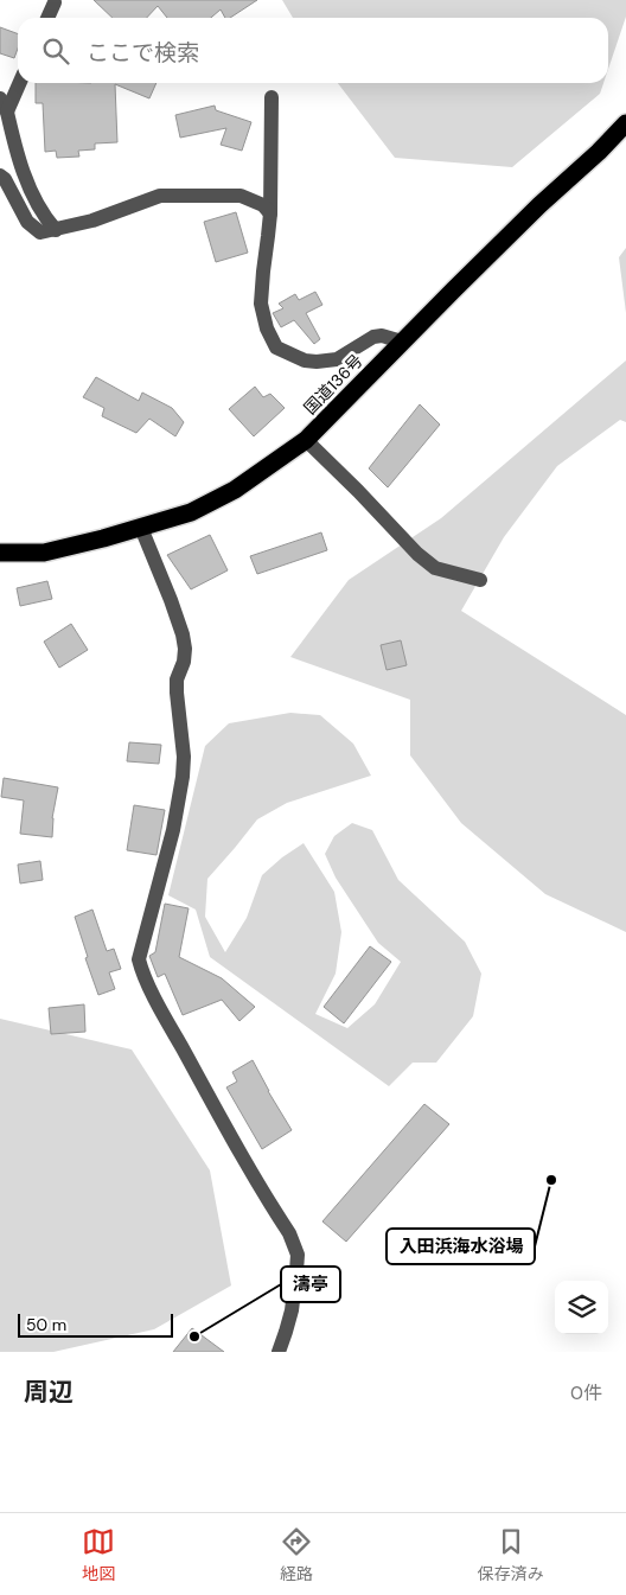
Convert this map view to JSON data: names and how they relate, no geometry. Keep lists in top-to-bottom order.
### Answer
{
  "streets": {
    "highway": ["国道136号"]
  },
  "places": ["入田浜海水浴場", "濤亭"],
  "scale_bar": "50 m",
  "page": {
    "search": "ここで検索",
    "scale": "50 m",
    "heading": ["周辺", "0件"],
    "nav": ["地図", "経路", "保存済み"]
  }
}
